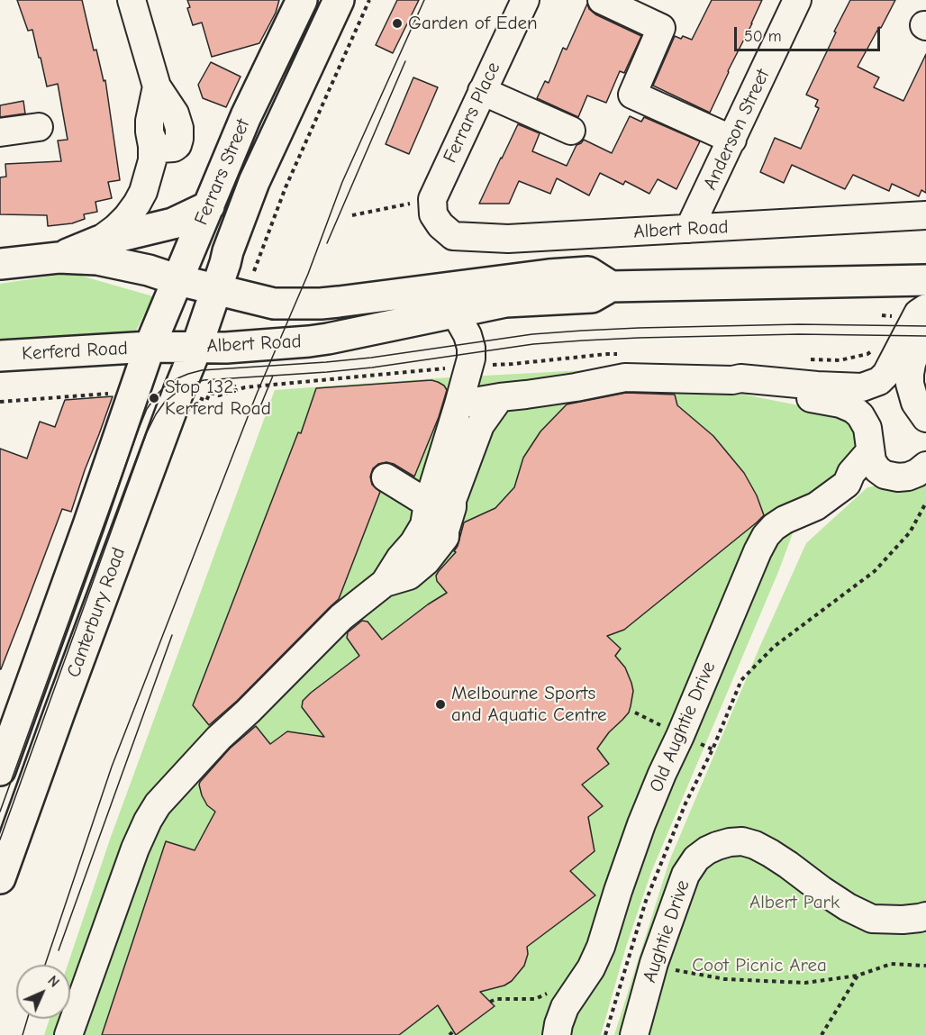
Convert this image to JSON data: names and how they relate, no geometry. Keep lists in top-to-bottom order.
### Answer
{
  "streets": {
    "main road": [
      "Ferrars Street",
      "Albert Road",
      "Kerferd Road",
      "Canterbury Road"
    ],
    "street": [
      "Ferrars Place",
      "Anderson Street",
      "Old Aughtie Drive",
      "Aughtie Drive"
    ]
  },
  "crossings": [
    ["Ferrars Place", "Albert Road"],
    ["Anderson Street", "Albert Road"],
    ["Ferrars Street", "Albert Road"],
    ["Ferrars Street", "Kerferd Road"],
    ["Ferrars Street", "Canterbury Road"],
    ["Albert Road", "Kerferd Road"],
    ["Albert Road", "Canterbury Road"],
    ["Kerferd Road", "Canterbury Road"]
  ],
  "parks": ["Albert Park", "Coot Picnic Area"],
  "places": ["Garden of Eden", "Stop 132: Kerferd Road", "Melbourne Sports and Aquatic Centre"],
  "scale_bar": "50 m",
  "north": "top right"
}
